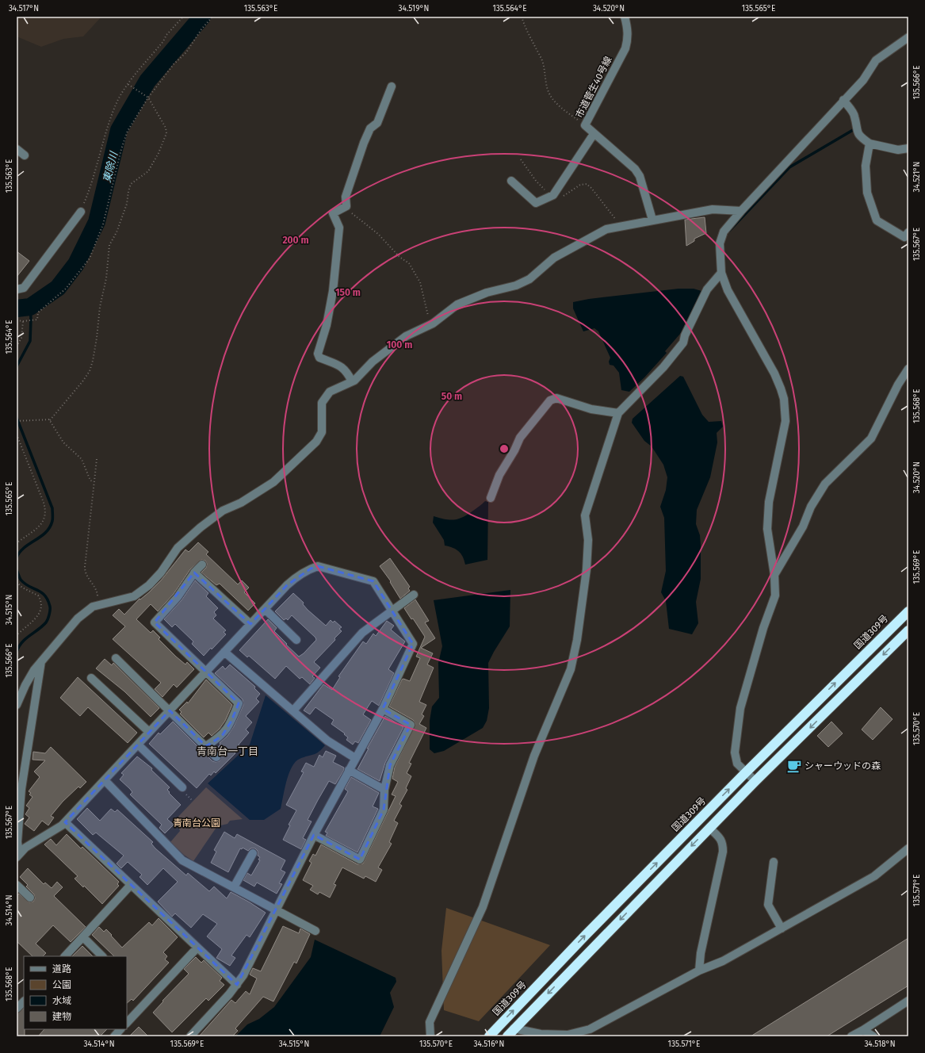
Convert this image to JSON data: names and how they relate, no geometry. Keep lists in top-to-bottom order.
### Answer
{
  "streets": {
    "highway": ["国道309号"],
    "street": ["市道菅生40号線"]
  },
  "districts": ["青南台一丁目"],
  "water": ["東除川"],
  "parks": ["青南台公園"],
  "places": {
    "cafe": ["シャーウッドの森"]
  },
  "legend": [
    "道路",
    "公園",
    "水域",
    "建物"
  ],
  "coordinates": [
    "34.517°N",
    "135.563°E",
    "34.519°N",
    "135.564°E",
    "34.520°N",
    "135.565°E",
    "135.566°E",
    "34.521°N",
    "135.567°E",
    "135.568°E",
    "135.569°E",
    "34.515°N",
    "135.570°E",
    "135.571°E",
    "34.514°N",
    "34.516°N",
    "34.518°N"
  ],
  "rings": [
    "200 m",
    "150 m",
    "100 m",
    "50 m"
  ]
}
